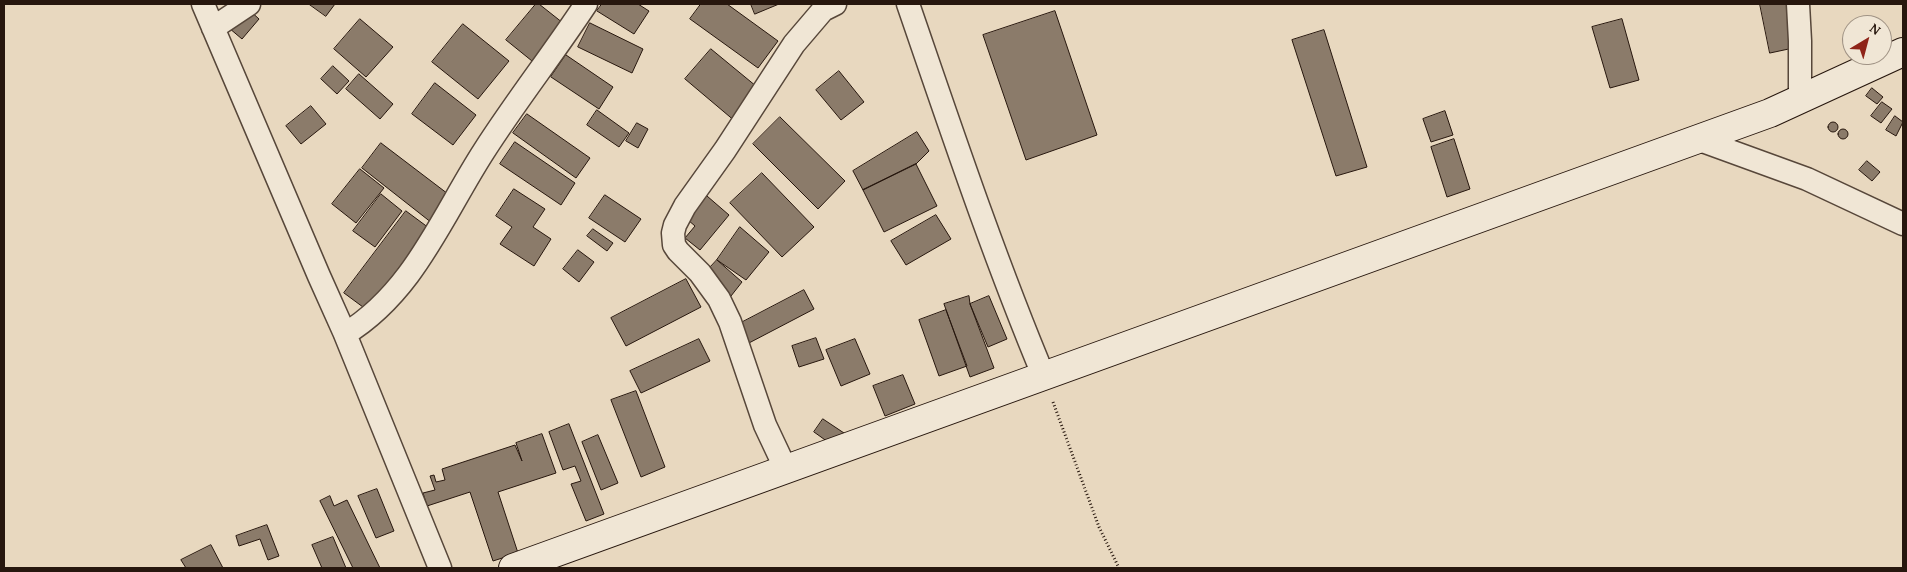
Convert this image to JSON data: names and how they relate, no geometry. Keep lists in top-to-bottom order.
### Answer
{
  "north": "top right"
}
